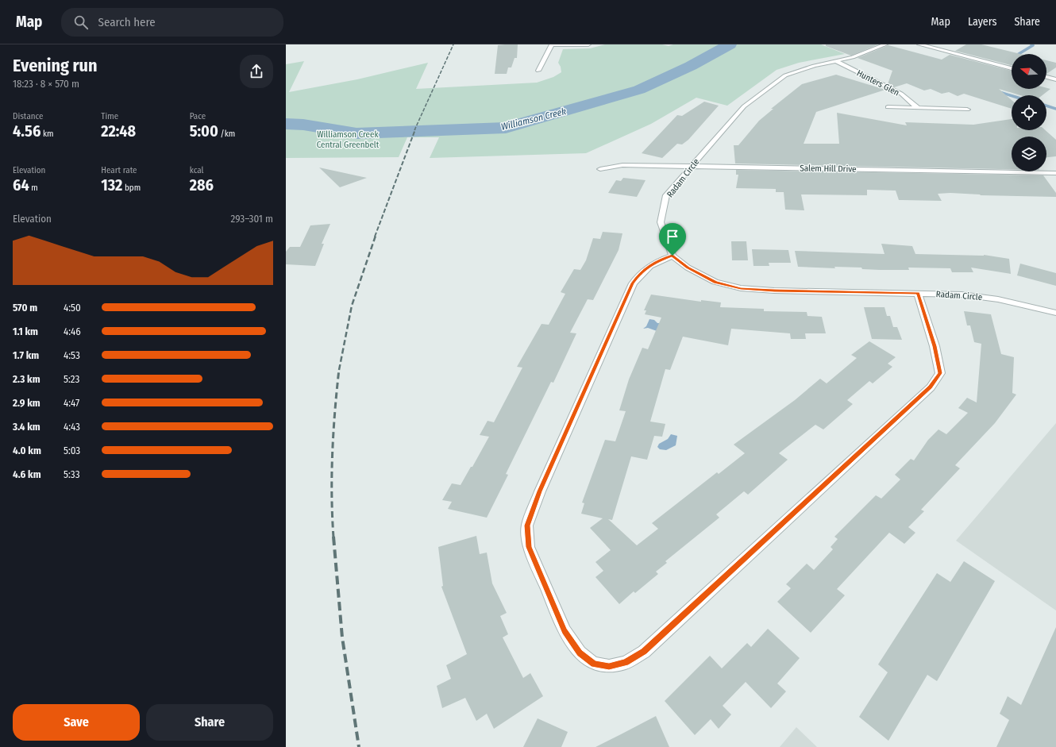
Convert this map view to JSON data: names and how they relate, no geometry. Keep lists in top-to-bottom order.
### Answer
{
  "streets": {
    "street": ["Hunters Glen", "Salem Hill Drive", "Radam Circle"]
  },
  "crossings": [
    ["Hunters Glen", "Radam Circle"],
    ["Salem Hill Drive", "Radam Circle"]
  ],
  "water": ["Williamson Creek"],
  "parks": ["Williamson Creek Central Greenbelt"],
  "north": "left",
  "page": {
    "header": "Map",
    "search": "Search here",
    "nav": ["Map", "Layers", "Share"],
    "heading": ["Evening run", "18:23 · 8 × 570 m"],
    "stats": [
      ["Distance", "4.56 km"],
      ["Time", "22:48"],
      ["Pace", "5:00 /km"],
      ["Elevation", "64 m"],
      ["Heart rate", "132 bpm"],
      ["kcal", "286"]
    ],
    "chart": ["Elevation", "293–301 m"],
    "list": [
      {
        "name": "570 m",
        "note": "4:50"
      },
      {
        "name": "1.1 km",
        "note": "4:46"
      },
      {
        "name": "1.7 km",
        "note": "4:53"
      },
      {
        "name": "2.3 km",
        "note": "5:23"
      },
      {
        "name": "2.9 km",
        "note": "4:47"
      },
      {
        "name": "3.4 km",
        "note": "4:43"
      },
      {
        "name": "4.0 km",
        "note": "5:03"
      },
      {
        "name": "4.6 km",
        "note": "5:33"
      }
    ],
    "buttons": ["Save", "Share"]
  }
}
